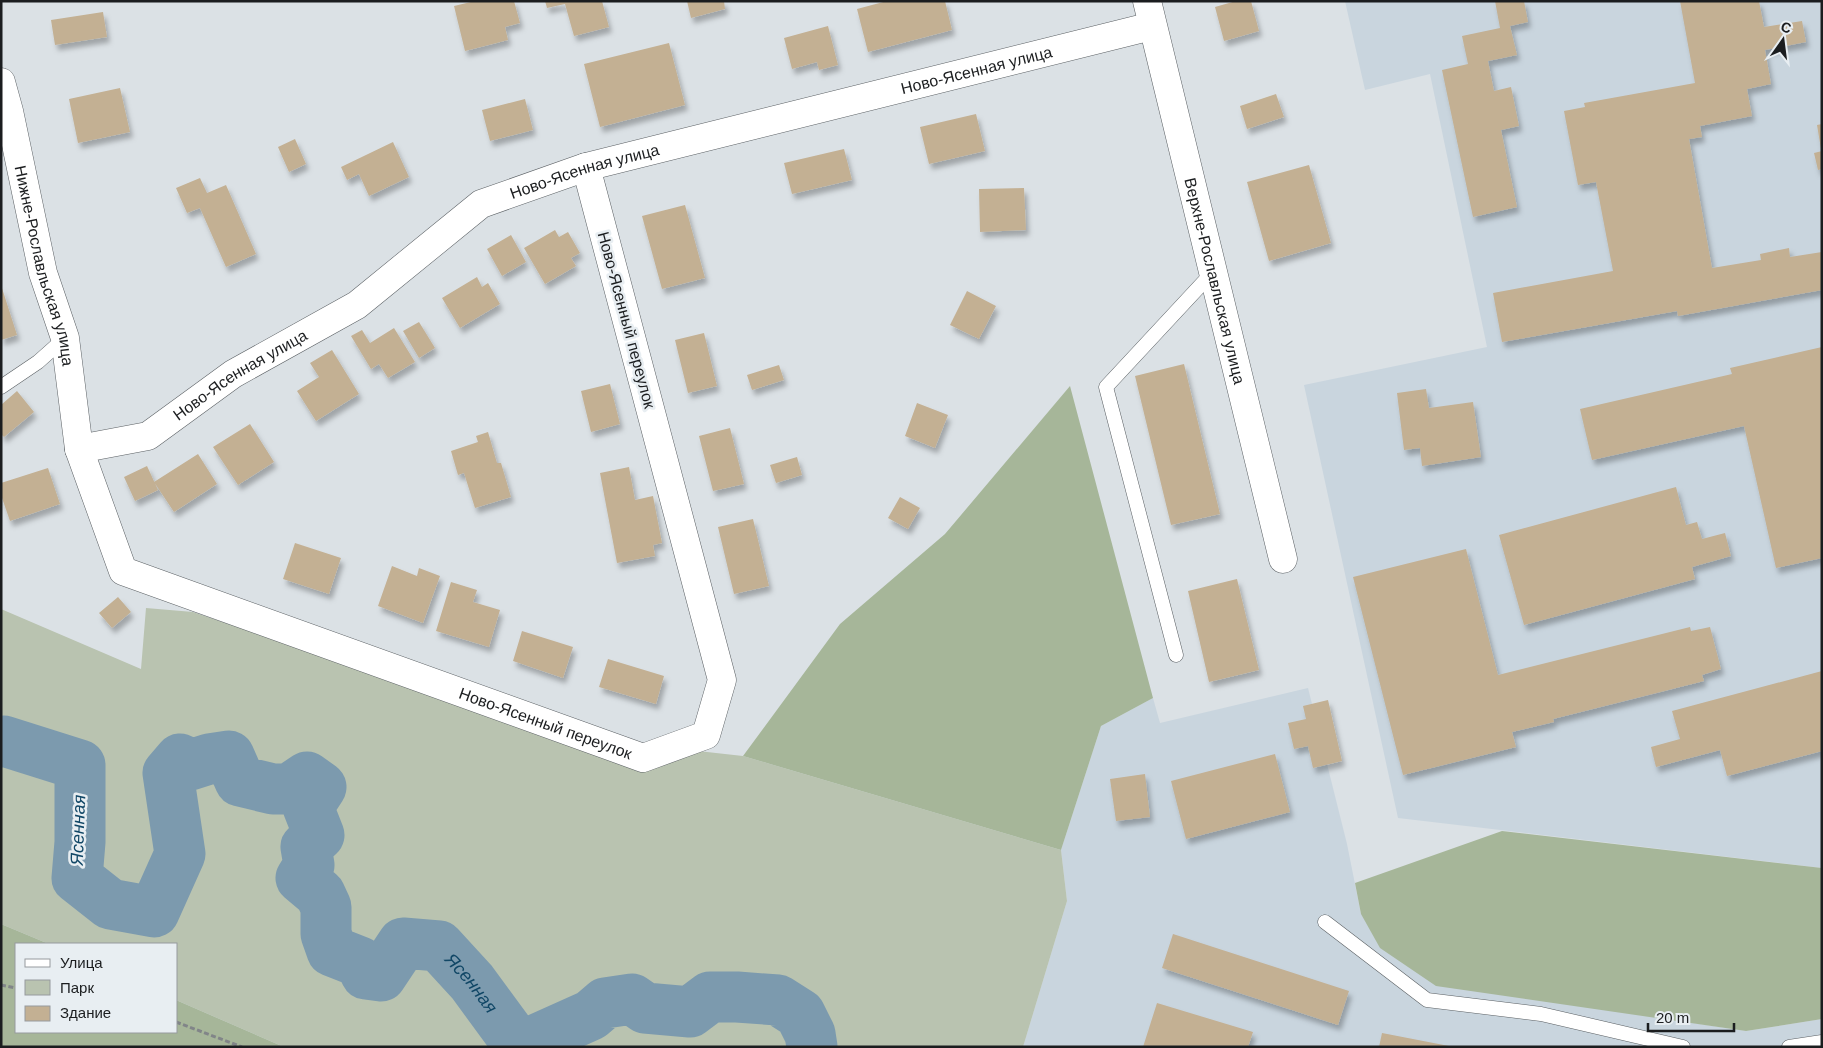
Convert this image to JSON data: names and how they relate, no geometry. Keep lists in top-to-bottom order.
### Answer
{
  "streets": {
    "street": [
      "Ново-Ясенная улица",
      "Нижне-Рославльская улица",
      "Верхне-Рославльская улица",
      "Ново-Ясенный переулок"
    ]
  },
  "crossings": [
    ["Ново-Ясенная улица", "Нижне-Рославльская улица"],
    ["Ново-Ясенная улица", "Верхне-Рославльская улица"],
    ["Ново-Ясенная улица", "Ново-Ясенный переулок"],
    ["Нижне-Рославльская улица", "Ново-Ясенный переулок"]
  ],
  "water": ["Ясенная"],
  "legend": ["Улица", "Парк", "Здание"],
  "scale_bar": "20 m",
  "north": "top"
}
